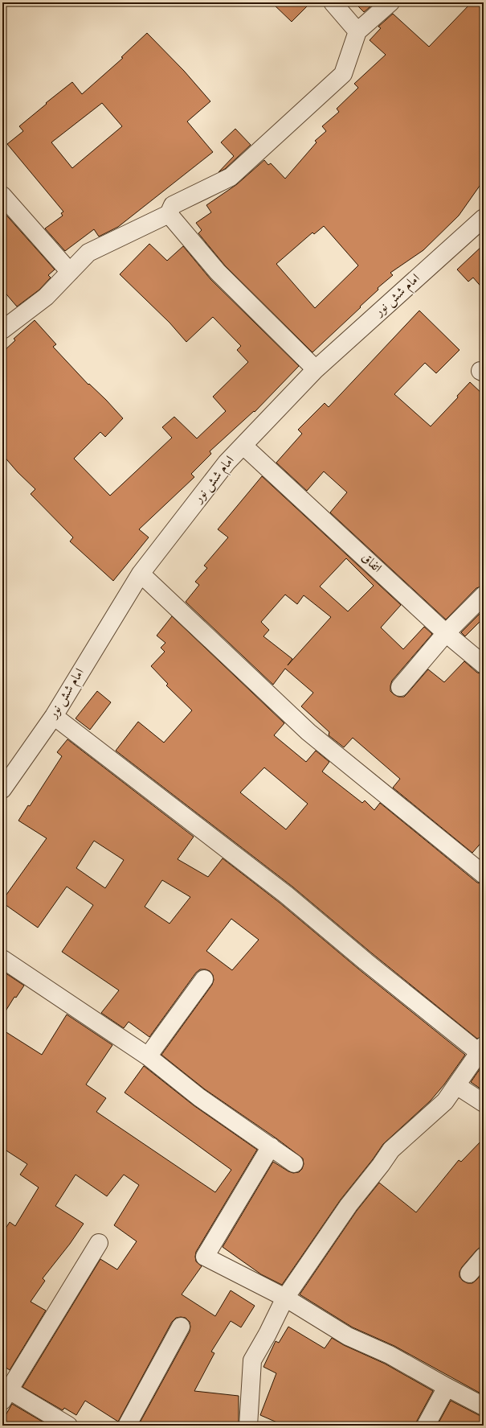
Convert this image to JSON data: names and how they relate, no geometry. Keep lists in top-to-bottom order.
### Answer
{
  "streets": {
    "street": ["امام شش نور", "اتفاق"]
  },
  "crossings": [
    ["امام شش نور", "اتفاق"]
  ]
}
